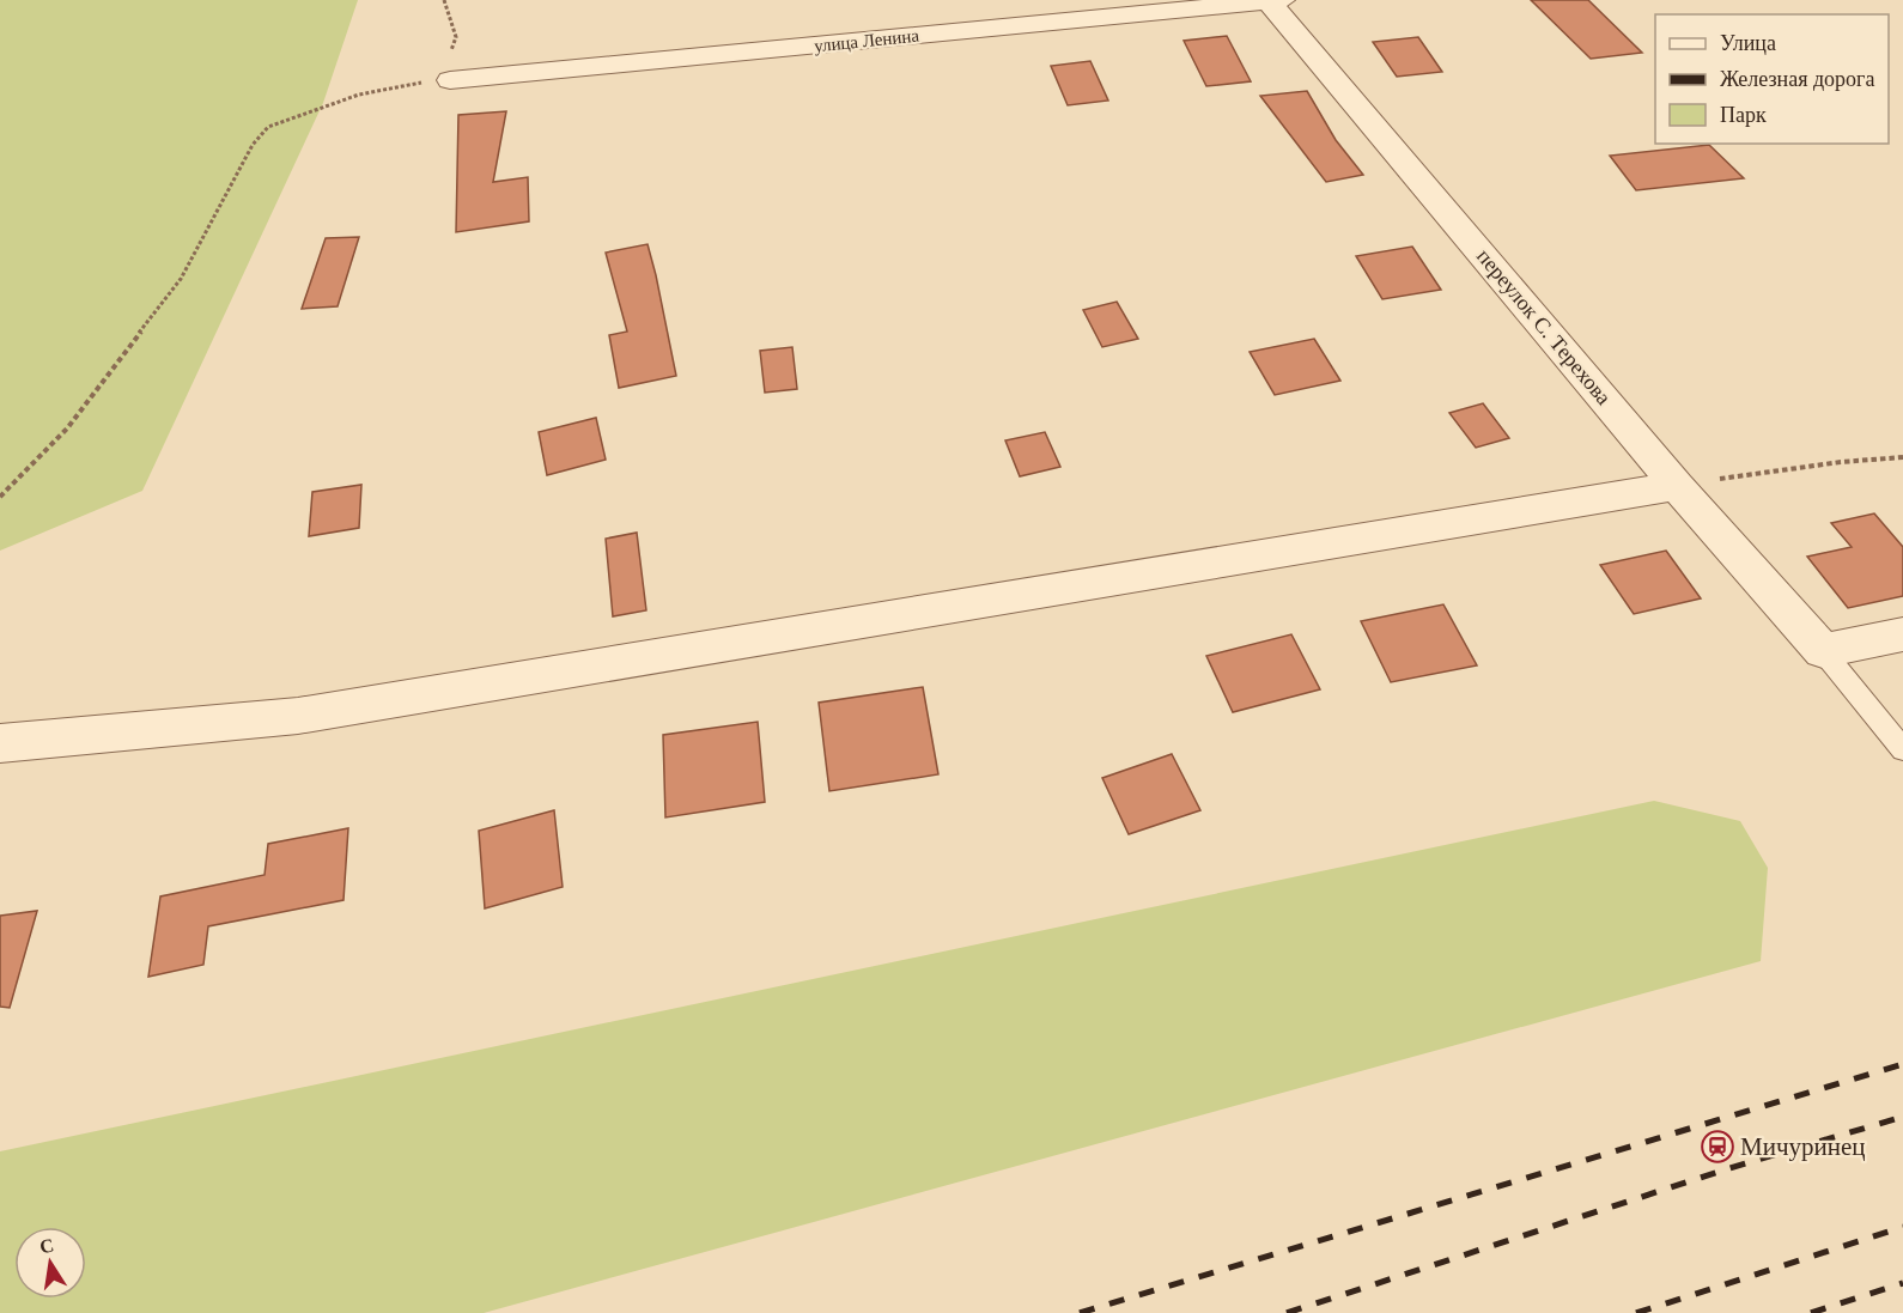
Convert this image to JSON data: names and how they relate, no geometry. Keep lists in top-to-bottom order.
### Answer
{
  "streets": {
    "street": ["улица Ленина", "переулок С. Терехова"]
  },
  "crossings": [
    ["улица Ленина", "переулок С. Терехова"]
  ],
  "places": {
    "station": ["Мичуринец"]
  },
  "legend": ["Улица", "Железная дорога", "Парк"],
  "north": "top"
}
